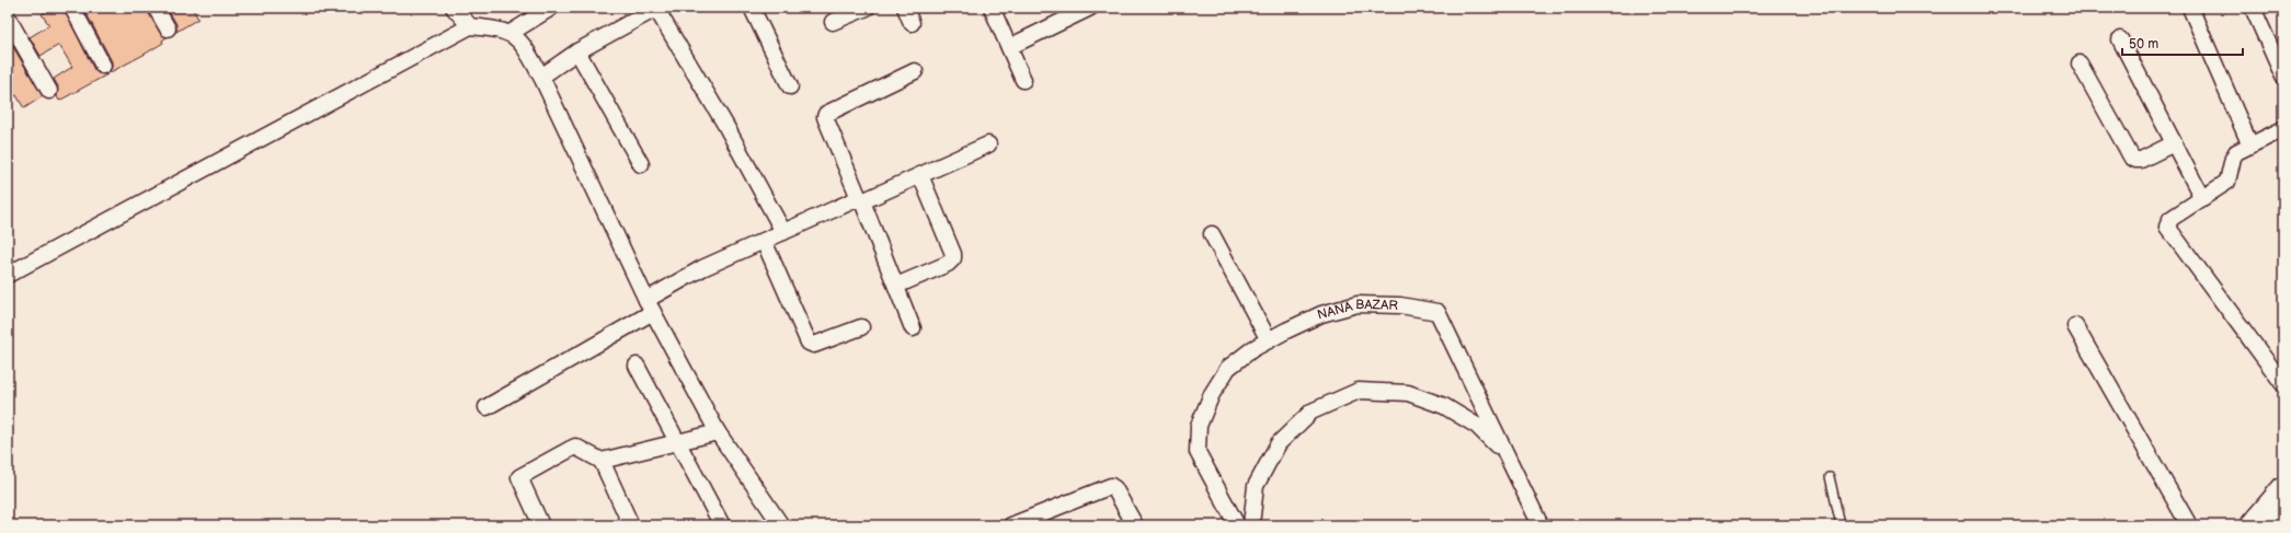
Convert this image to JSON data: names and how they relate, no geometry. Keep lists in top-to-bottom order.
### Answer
{
  "streets": {
    "street": ["NANA BAZAR"]
  },
  "scale_bar": "50 m"
}
